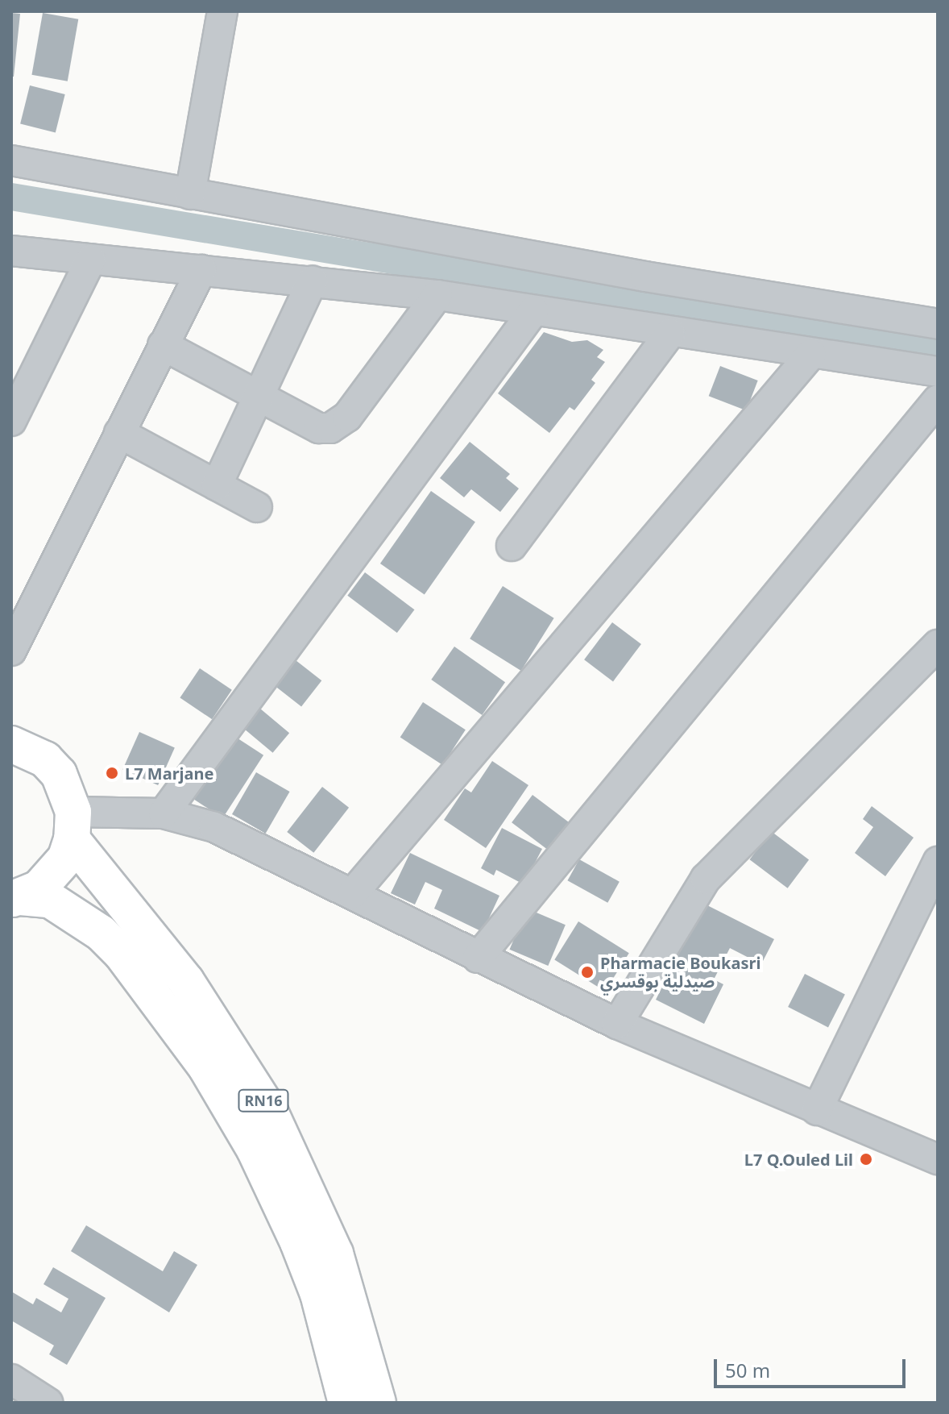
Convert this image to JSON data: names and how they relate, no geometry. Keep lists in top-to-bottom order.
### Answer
{
  "streets": {
    "highway": ["RN16"]
  },
  "places": ["L7 Marjane", "Pharmacie Boukasri صيدلية بوقسري", "L7 Q.Ouled Lil"],
  "scale_bar": "50 m"
}
